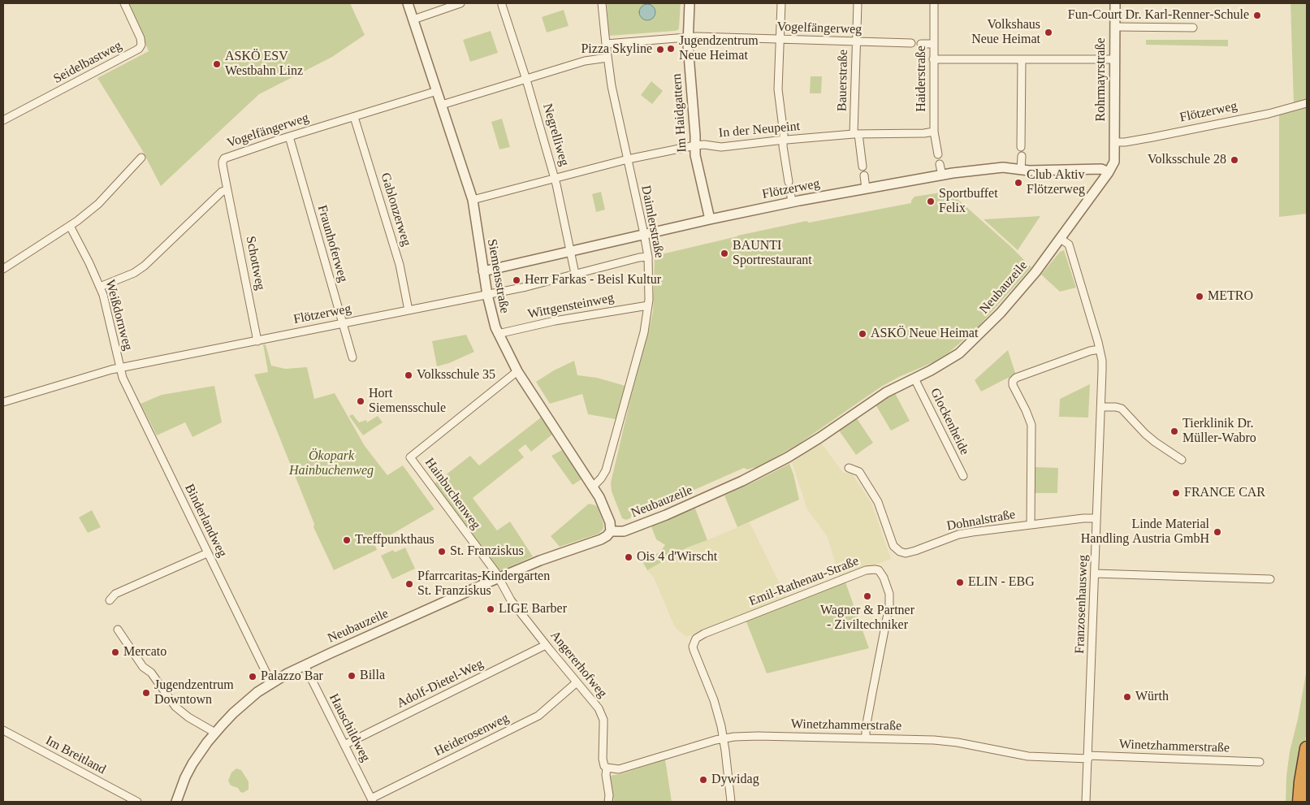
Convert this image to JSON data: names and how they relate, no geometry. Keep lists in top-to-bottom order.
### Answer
{
  "streets": {
    "street": [
      "Vogelfängerweg",
      "Seidelbastweg",
      "Haiderstraße",
      "Rohrmayrstraße",
      "Bauerstraße",
      "Flötzerweg",
      "Im Haidgattern",
      "In der Neupeint",
      "Negrelliweg",
      "Gablonzerweg",
      "Daimlerstraße",
      "Fraunhoferweg",
      "Schottweg",
      "Siemensstraße",
      "Neubauzeile",
      "Wittgensteinweg",
      "Weißdornweg",
      "Glockenheide",
      "Hainbuchenweg",
      "Binderlandweg",
      "Dohnalstraße",
      "Emil-Rathenau-Straße",
      "Franzosenhausweg",
      "Angererhofweg",
      "Adolf-Dietel-Weg",
      "Winetzhammerstraße",
      "Hauschildweg",
      "Heiderosenweg",
      "Im Breitland"
    ]
  },
  "crossings": [
    ["Vogelfängerweg", "Bauerstraße"],
    ["Vogelfängerweg", "Im Haidgattern"],
    ["Vogelfängerweg", "Gablonzerweg"],
    ["Vogelfängerweg", "Daimlerstraße"],
    ["Vogelfängerweg", "Fraunhoferweg"],
    ["Vogelfängerweg", "Schottweg"],
    ["Vogelfängerweg", "Siemensstraße"],
    ["Haiderstraße", "In der Neupeint"],
    ["Rohrmayrstraße", "Flötzerweg"],
    ["Rohrmayrstraße", "Neubauzeile"],
    ["Bauerstraße", "In der Neupeint"],
    ["Flötzerweg", "Im Haidgattern"],
    ["Flötzerweg", "Negrelliweg"],
    ["Flötzerweg", "Gablonzerweg"],
    ["Flötzerweg", "Daimlerstraße"],
    ["Flötzerweg", "Fraunhoferweg"],
    ["Flötzerweg", "Schottweg"],
    ["Flötzerweg", "Siemensstraße"],
    ["Flötzerweg", "Neubauzeile"],
    ["Flötzerweg", "Weißdornweg"],
    ["Flötzerweg", "Binderlandweg"],
    ["Im Haidgattern", "In der Neupeint"],
    ["In der Neupeint", "Negrelliweg"],
    ["In der Neupeint", "Daimlerstraße"],
    ["In der Neupeint", "Siemensstraße"],
    ["Daimlerstraße", "Siemensstraße"],
    ["Daimlerstraße", "Wittgensteinweg"],
    ["Siemensstraße", "Neubauzeile"],
    ["Siemensstraße", "Wittgensteinweg"],
    ["Siemensstraße", "Hainbuchenweg"],
    ["Neubauzeile", "Glockenheide"],
    ["Neubauzeile", "Hainbuchenweg"],
    ["Neubauzeile", "Binderlandweg"],
    ["Neubauzeile", "Franzosenhausweg"],
    ["Neubauzeile", "Angererhofweg"],
    ["Neubauzeile", "Hauschildweg"],
    ["Weißdornweg", "Binderlandweg"],
    ["Hainbuchenweg", "Angererhofweg"],
    ["Dohnalstraße", "Franzosenhausweg"],
    ["Emil-Rathenau-Straße", "Winetzhammerstraße"],
    ["Franzosenhausweg", "Winetzhammerstraße"],
    ["Angererhofweg", "Adolf-Dietel-Weg"],
    ["Angererhofweg", "Winetzhammerstraße"],
    ["Angererhofweg", "Heiderosenweg"],
    ["Adolf-Dietel-Weg", "Hauschildweg"],
    ["Hauschildweg", "Heiderosenweg"]
  ],
  "parks": ["Ökopark Hainbuchenweg"],
  "places": [
    "Fun-Court Dr. Karl-Renner-Schule",
    "Volkshaus Neue Heimat",
    "Jugendzentrum Neue Heimat",
    "Pizza Skyline",
    "ASKÖ ESV Westbahn Linz",
    "Volksschule 28",
    "Club Aktiv Flötzerweg",
    "Sportbuffet Felix",
    "BAUNTI Sportrestaurant",
    "Herr Farkas - Beisl Kultur",
    "METRO",
    "ASKÖ Neue Heimat",
    "Volksschule 35",
    "Hort Siemensschule",
    "Tierklinik Dr. Müller-Wabro",
    "FRANCE CAR",
    "Linde Material Handling Austria GmbH",
    "Treffpunkthaus",
    "St. Franziskus",
    "Ois 4 d'Wirscht",
    "ELIN - EBG",
    "Pfarrcaritas-Kindergarten St. Franziskus",
    "Wagner & Partner - Ziviltechniker",
    "LIGE Barber",
    "Mercato",
    "Billa",
    "Palazzo Bar",
    "Jugendzentrum Downtown",
    "Würth",
    "Dywidag"
  ]
}
